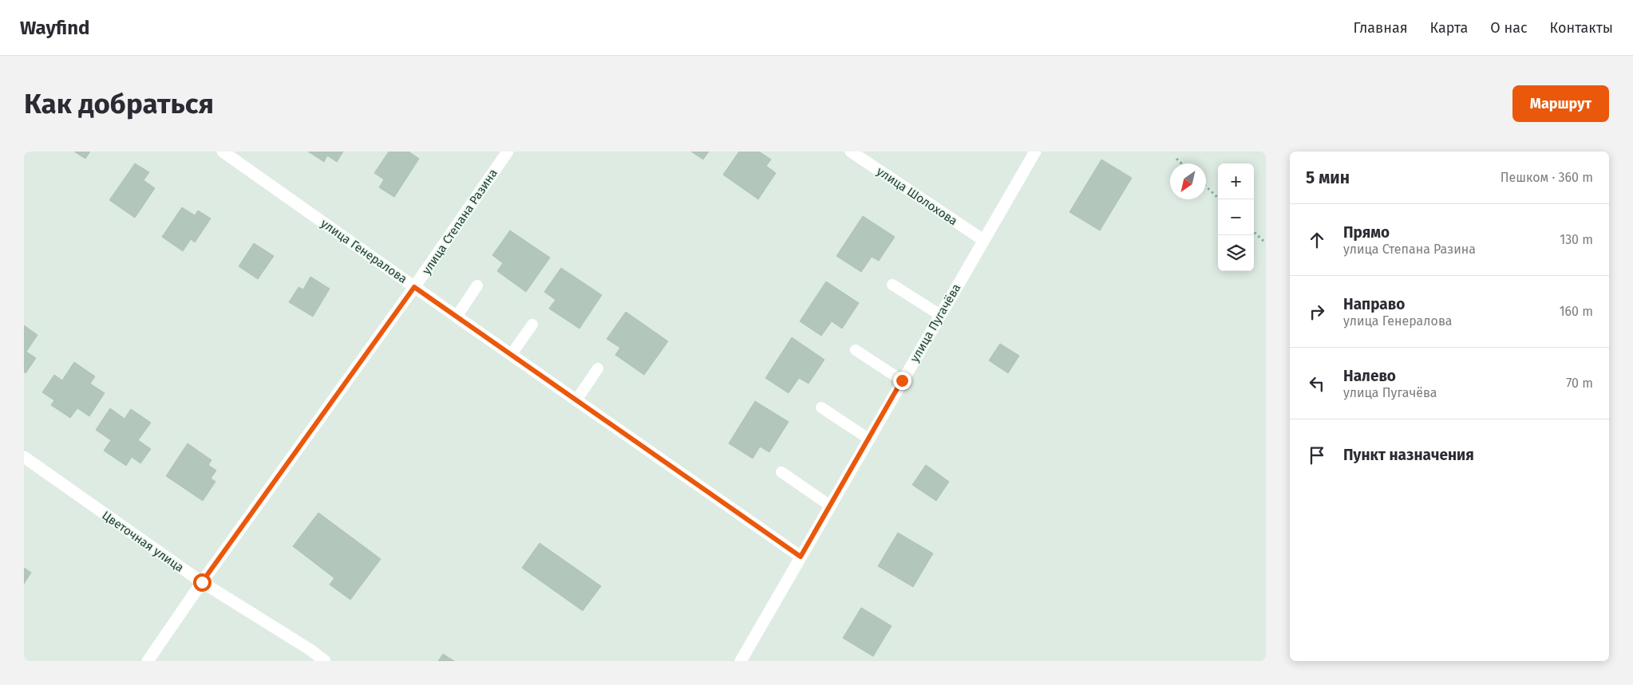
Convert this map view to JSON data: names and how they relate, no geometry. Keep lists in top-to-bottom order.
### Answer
{
  "streets": {
    "street": [
      "улица Шолохова",
      "улица Степана Разина",
      "улица Генералова",
      "улица Пугачёва",
      "Цветочная улица"
    ]
  },
  "crossings": [
    ["улица Шолохова", "улица Пугачёва"],
    ["улица Степана Разина", "улица Генералова"],
    ["улица Степана Разина", "Цветочная улица"],
    ["улица Генералова", "улица Пугачёва"]
  ],
  "north": "bottom left",
  "page": {
    "header": "Wayfind",
    "nav": [
      "Главная",
      "Карта",
      "О нас",
      "Контакты"
    ],
    "buttons": "Маршрут",
    "title": "Как добраться",
    "heading": ["5 мин", "Пешком · 360 m"],
    "map_buttons": ["+", "−"],
    "list": [
      ["Прямо", "улица Степана Разина", "130 m"],
      ["Направо", "улица Генералова", "160 m"],
      ["Налево", "улица Пугачёва", "70 m"],
      "Пункт назначения"
    ]
  }
}
